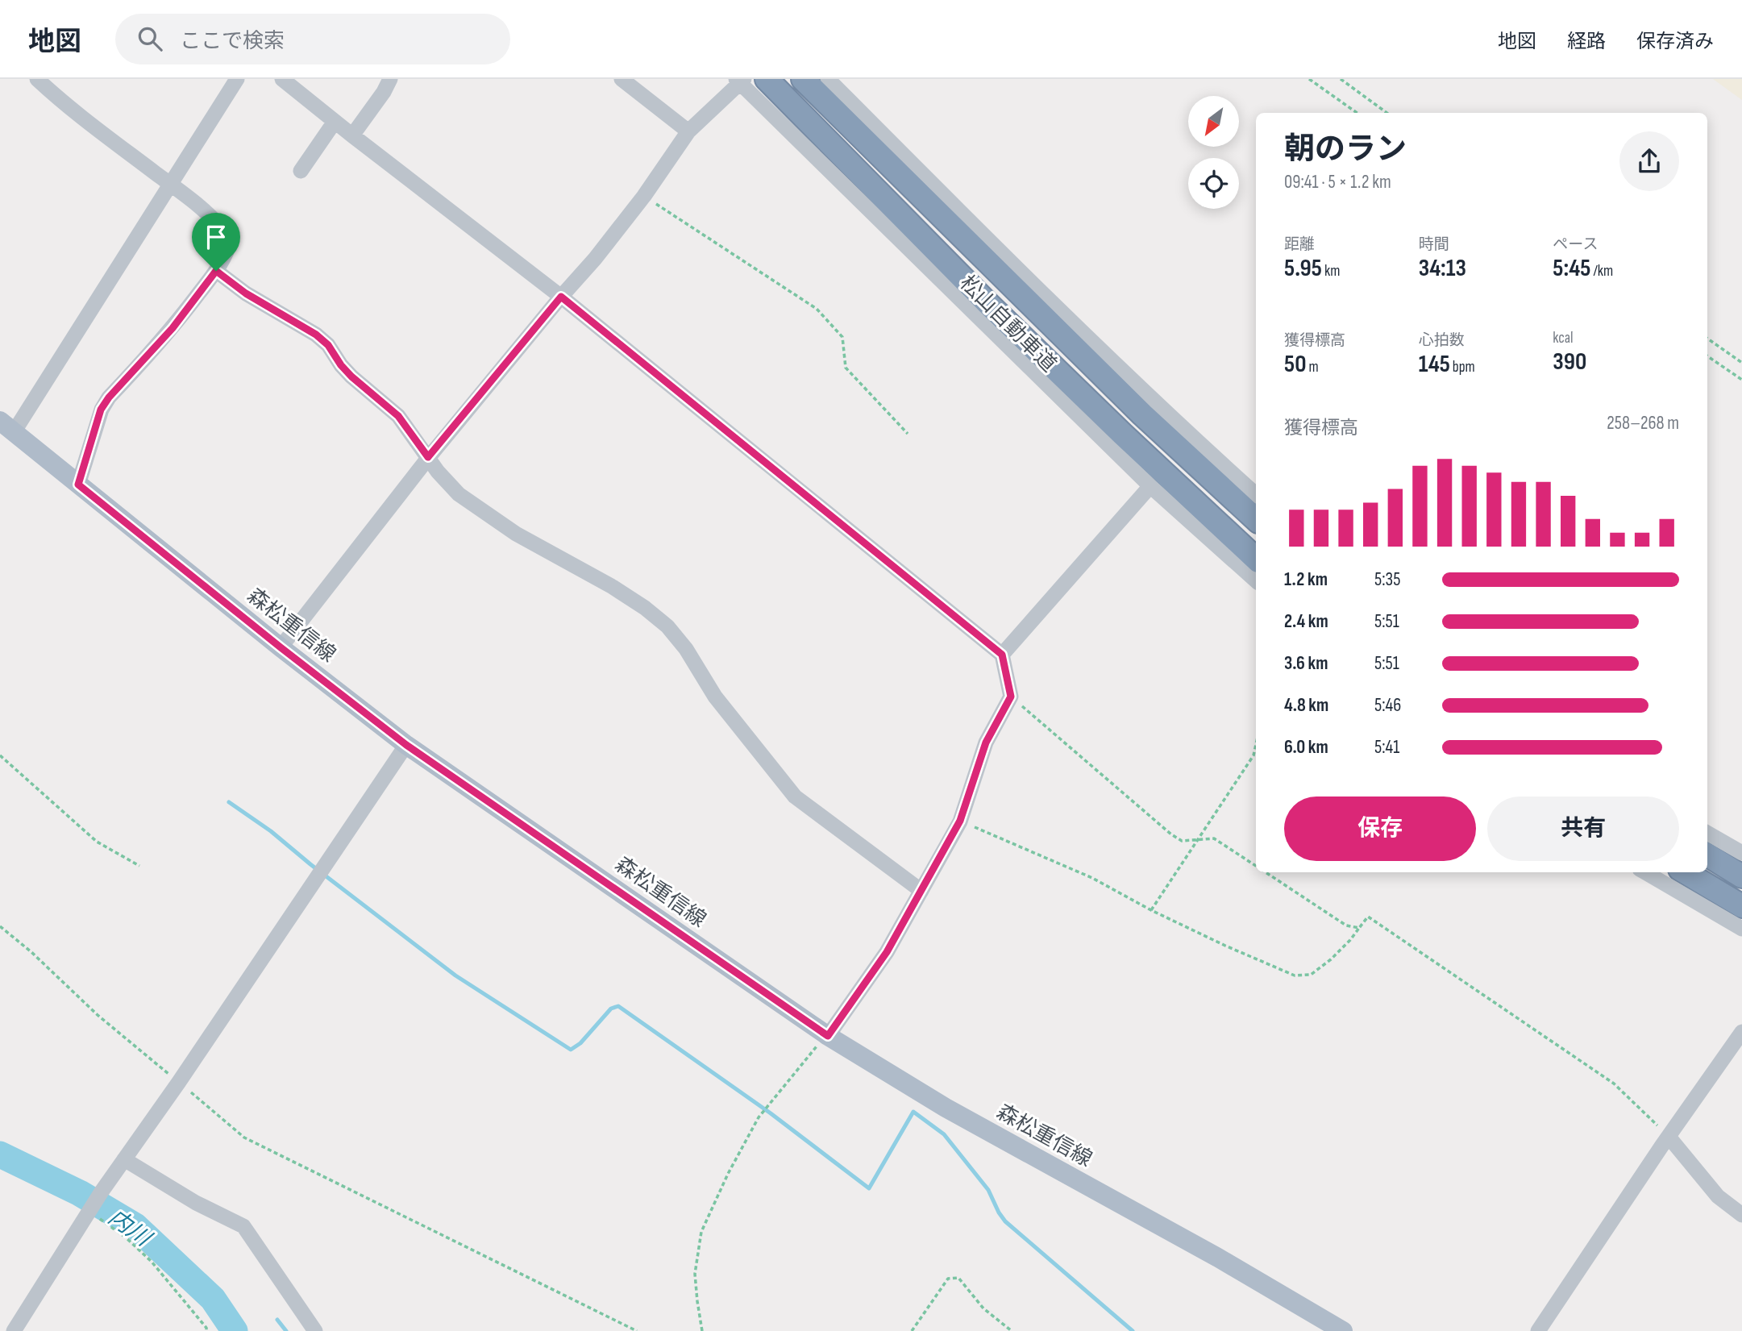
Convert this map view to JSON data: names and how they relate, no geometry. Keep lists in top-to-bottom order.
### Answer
{
  "streets": {
    "highway": ["松山自動車道"],
    "main road": ["森松重信線"]
  },
  "water": ["内川"],
  "north": "bottom left",
  "page": {
    "header": "地図",
    "search": "ここで検索",
    "nav": ["地図", "経路", "保存済み"],
    "heading": ["朝のラン", "09:41 · 5 × 1.2 km"],
    "stats": [
      ["距離", "5.95 km"],
      ["時間", "34:13"],
      ["ペース", "5:45 /km"],
      ["獲得標高", "50 m"],
      ["心拍数", "145 bpm"],
      ["kcal", "390"]
    ],
    "chart": ["獲得標高", "258–268 m"],
    "list": [
      {
        "name": "1.2 km",
        "note": "5:35"
      },
      {
        "name": "2.4 km",
        "note": "5:51"
      },
      {
        "name": "3.6 km",
        "note": "5:51"
      },
      {
        "name": "4.8 km",
        "note": "5:46"
      },
      {
        "name": "6.0 km",
        "note": "5:41"
      }
    ],
    "buttons": ["保存", "共有"]
  }
}
